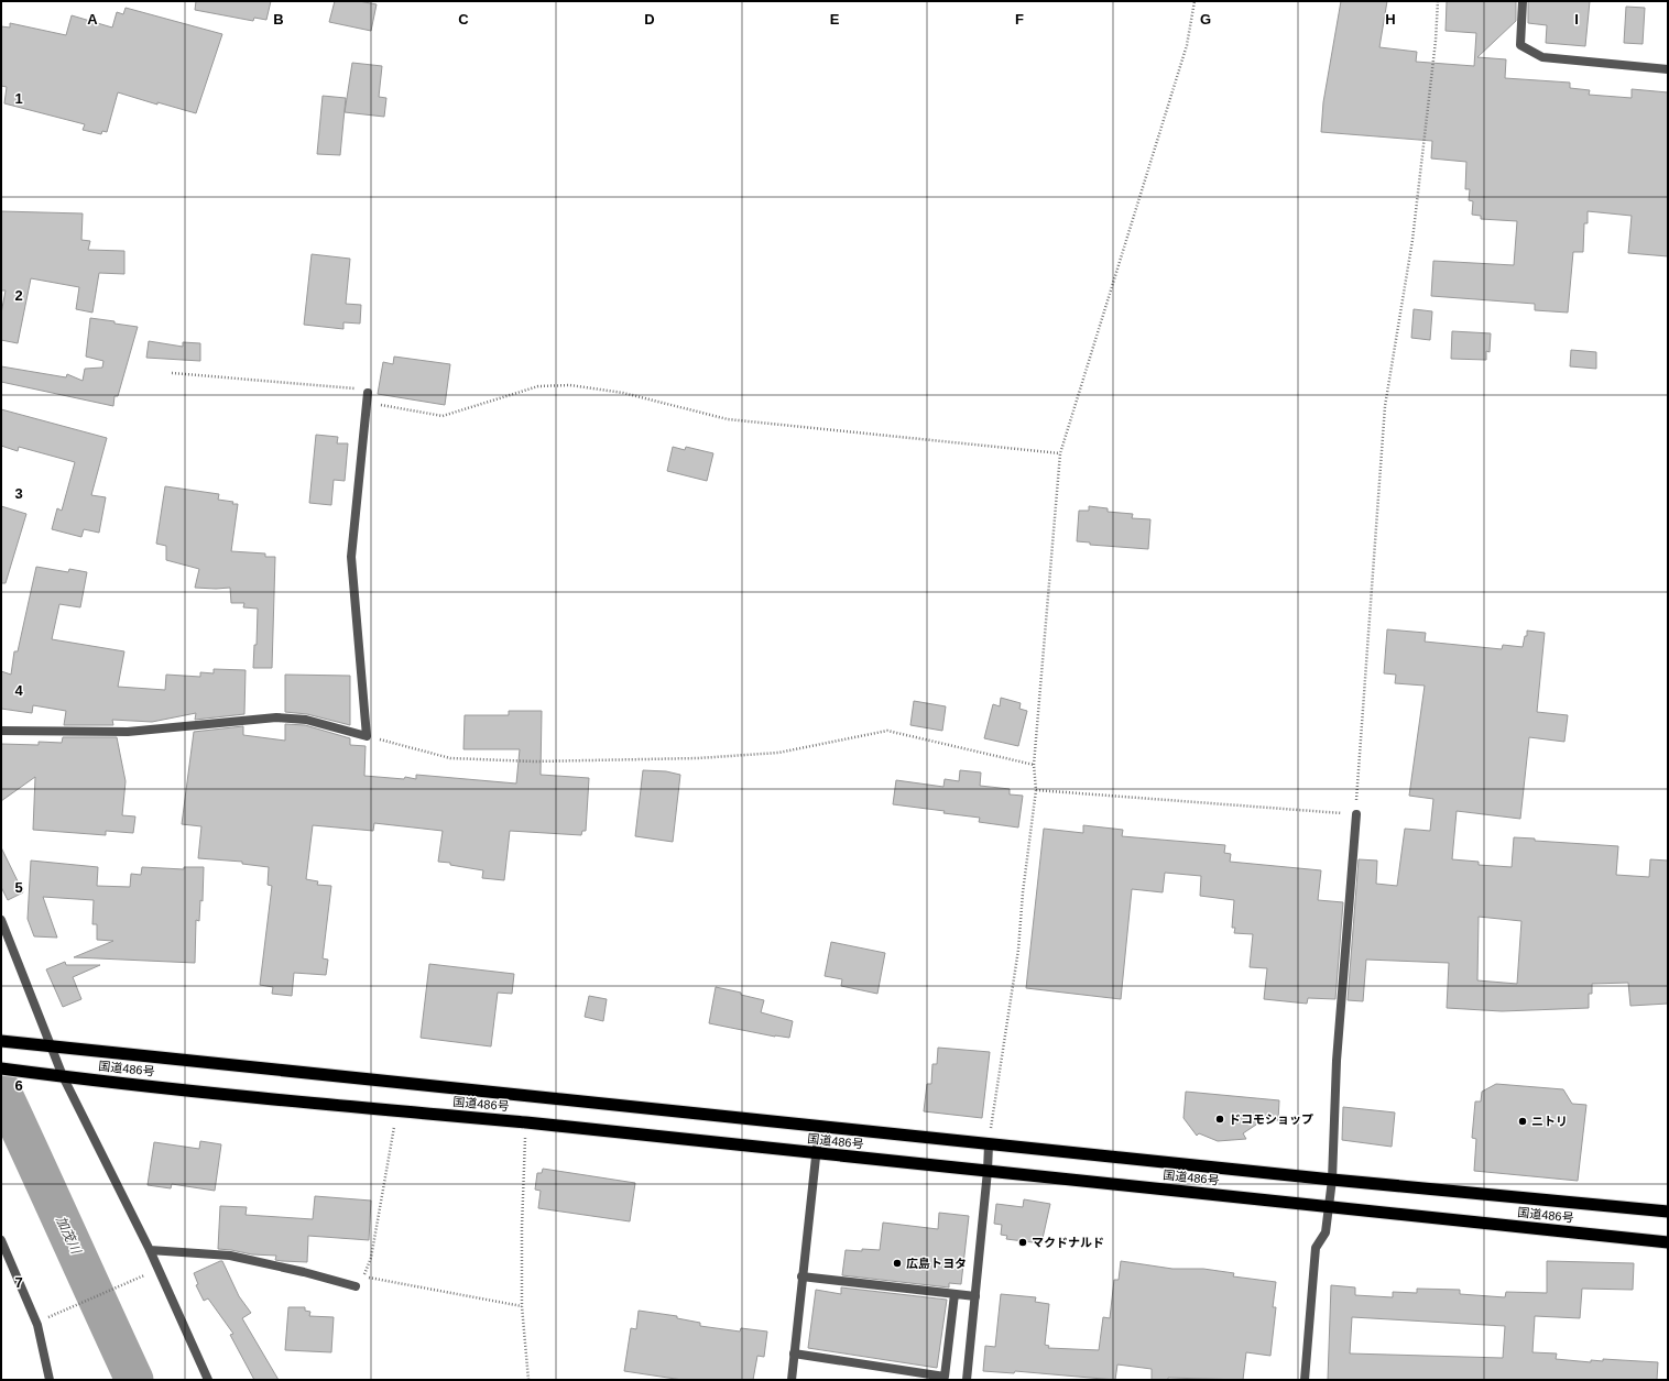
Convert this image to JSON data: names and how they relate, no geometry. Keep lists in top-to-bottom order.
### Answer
{
  "streets": {
    "highway": ["国道486号"]
  },
  "water": ["加茂川"],
  "places": [
    "ドコモショップ",
    "ニトリ",
    "マクドナルド",
    "広島トヨタ"
  ],
  "grid": {
    "columns": [
      "A",
      "B",
      "C",
      "D",
      "E",
      "F",
      "G",
      "H",
      "I"
    ],
    "rows": [
      "1",
      "2",
      "3",
      "4",
      "5",
      "6",
      "7"
    ]
  }
}
